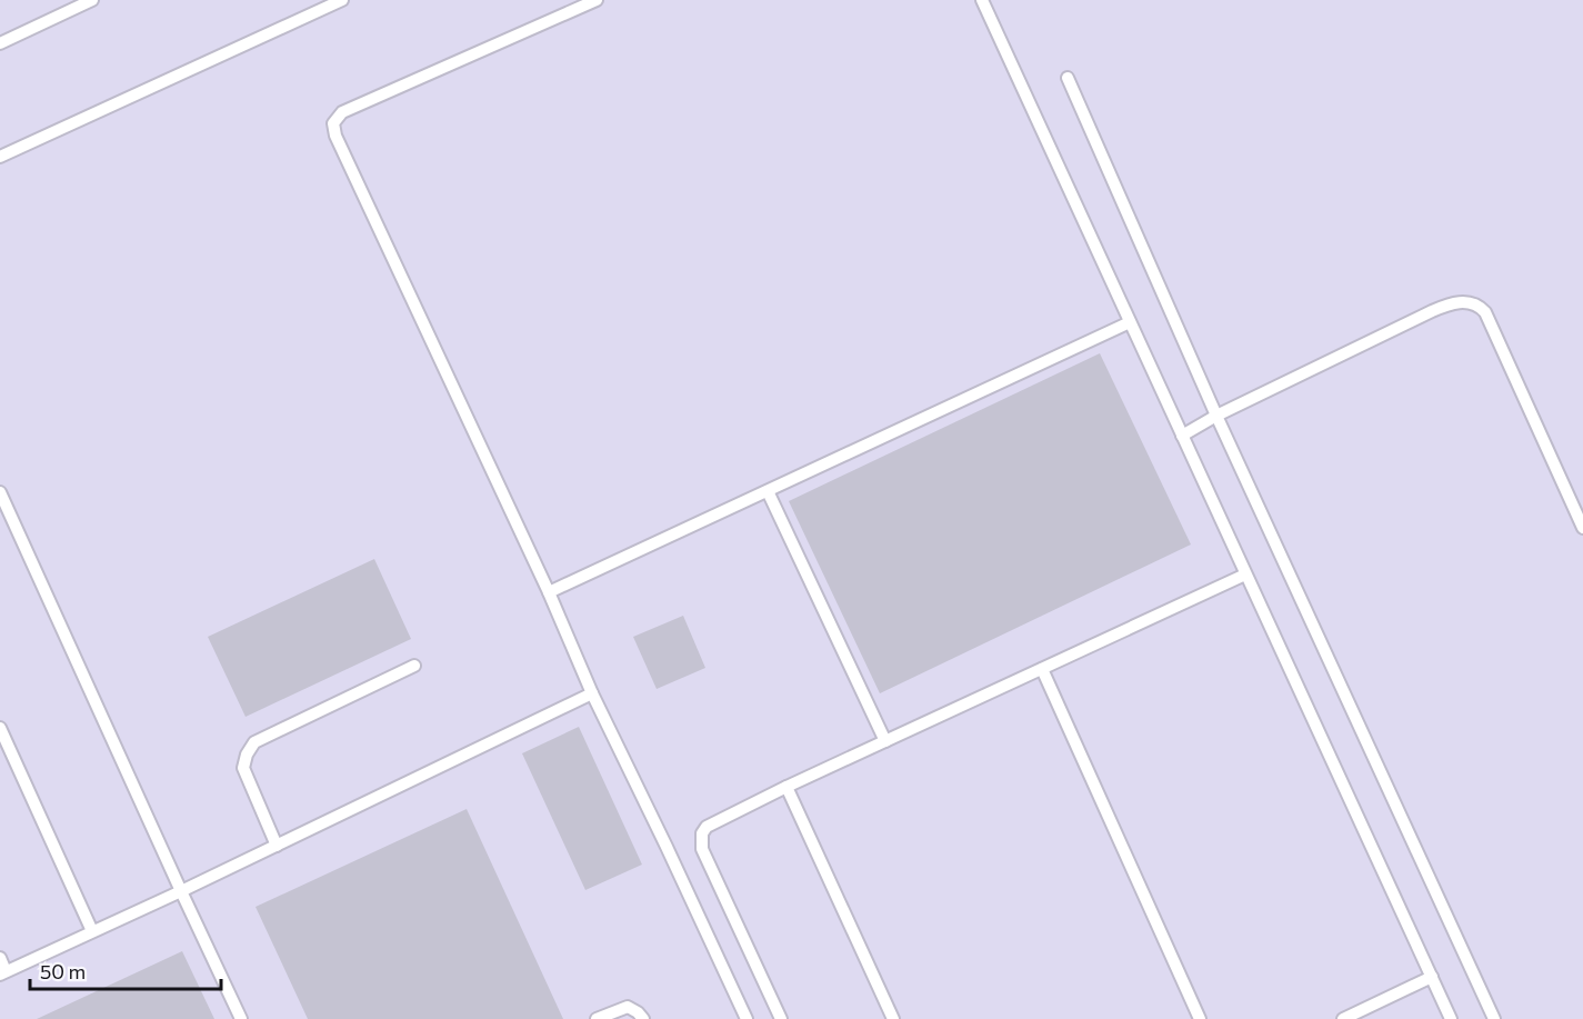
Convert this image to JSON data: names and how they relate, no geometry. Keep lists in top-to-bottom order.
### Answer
{
  "scale_bar": "50 m"
}
